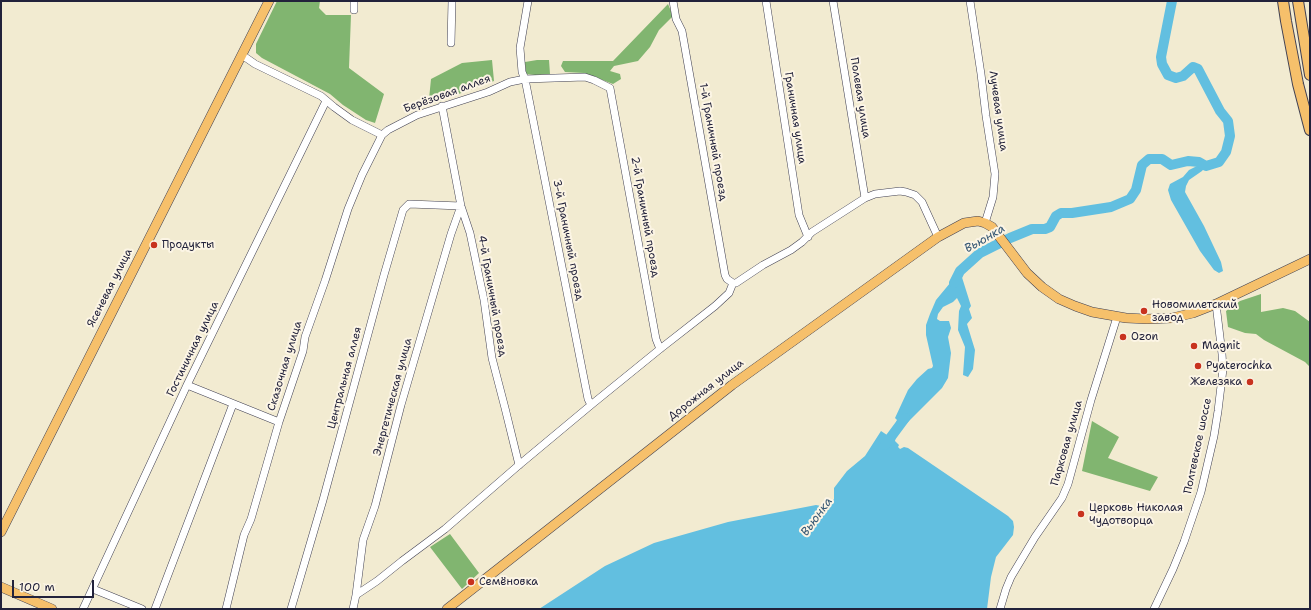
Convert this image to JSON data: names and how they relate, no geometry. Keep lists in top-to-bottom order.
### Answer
{
  "streets": {
    "main road": ["Ясеневая улица", "Дорожная улица"],
    "street": [
      "Берёзовая аллея",
      "Полевая улица",
      "Лучевая улица",
      "Граничная улица",
      "1-й Граничный проезд",
      "2-й Граничный проезд",
      "3-й Граничный проезд",
      "4-й Граничный проезд",
      "Гостиничная улица",
      "Сказочная улица",
      "Центральная аллея",
      "Энергетическая улица",
      "Парковая улица",
      "Полтевское шоссе"
    ]
  },
  "crossings": [
    ["Берёзовая аллея", "2-й Граничный проезд"],
    ["Берёзовая аллея", "3-й Граничный проезд"],
    ["Берёзовая аллея", "4-й Граничный проезд"],
    ["Берёзовая аллея", "Сказочная улица"],
    ["Лучевая улица", "Дорожная улица"],
    ["4-й Граничный проезд", "Центральная аллея"],
    ["4-й Граничный проезд", "Энергетическая улица"],
    ["Центральная аллея", "Энергетическая улица"]
  ],
  "water": ["Вьюнка"],
  "places": [
    "Продукты",
    "Новомилетский завод",
    "Ozon",
    "Magnit",
    "Pyaterochka",
    "Железяка",
    "Церковь Николая Чудотворца",
    "Семёновка"
  ],
  "scale_bar": "100 m"
}
